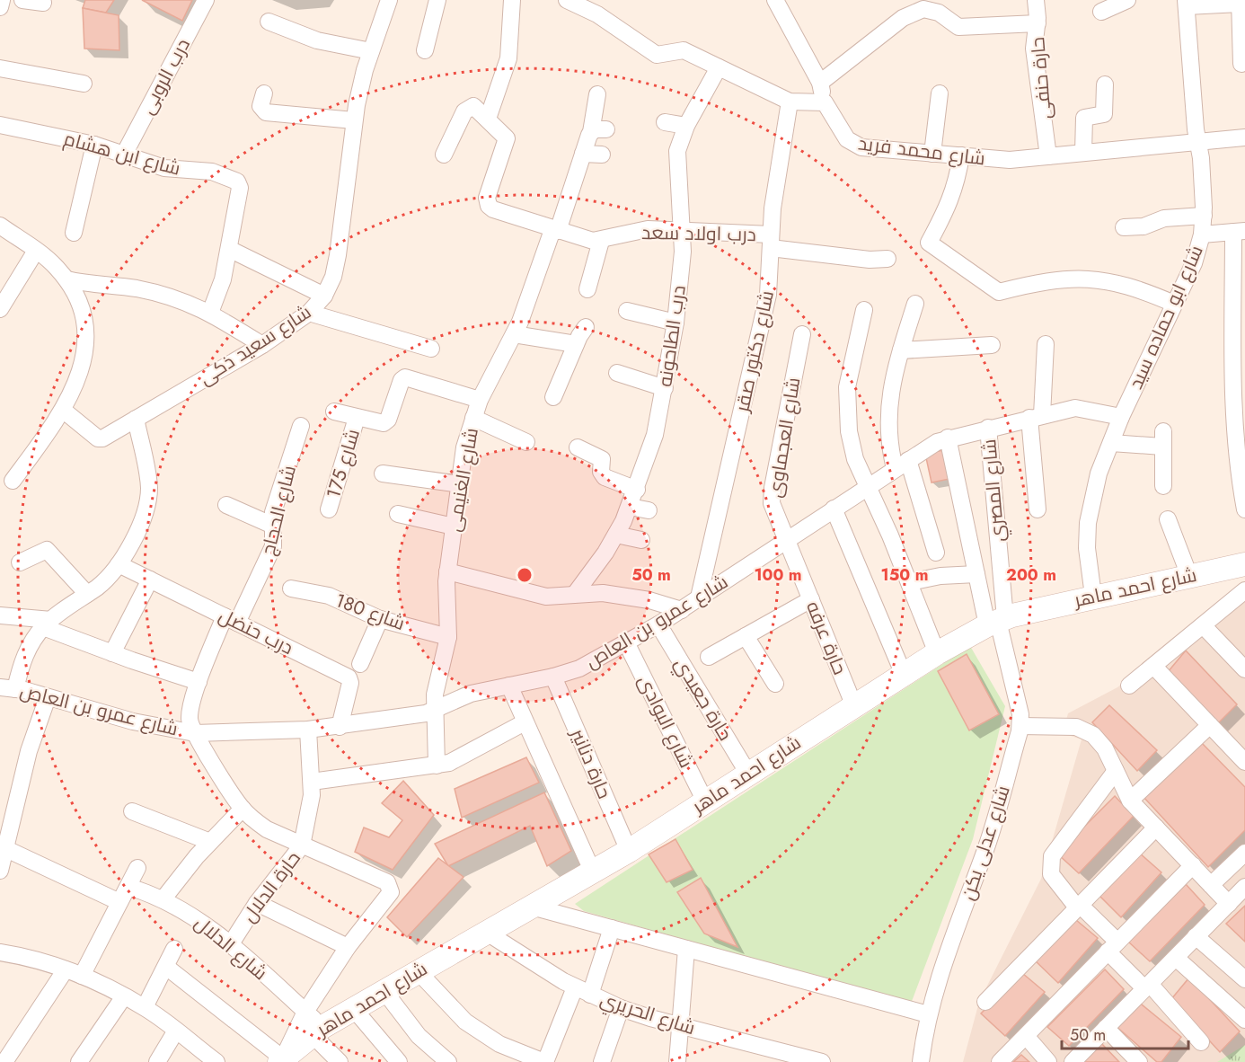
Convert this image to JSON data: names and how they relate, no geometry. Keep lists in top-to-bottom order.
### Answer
{
  "streets": {
    "main road": ["شارع احمد ماهر"],
    "street": [
      "درب الروبى",
      "حارة حنفى",
      "شارع محمد فريد",
      "شارع ابن هشام",
      "درب اولاد سعد",
      "شارع ابو حماده سيد",
      "درب الطاحونه",
      "شارع سعيد ذكى",
      "شارع دكتور صقر",
      "شارع العجماوى",
      "شارع 175",
      "شارع الغنيمى",
      "شارع المصري",
      "شارع الحجاج",
      "شارع 180",
      "شارع عمرو بن العاص",
      "درب حنضل",
      "حارة عرفه",
      "حارة جعيدي",
      "شارع البوادى",
      "حارة دنانير",
      "شارع عدلى يكن",
      "حارة الدلال",
      "شارع الدلال",
      "شارع الحريري"
    ]
  },
  "crossings": [
    ["درب الروبى", "شارع ابن هشام"],
    ["حارة حنفى", "شارع محمد فريد"],
    ["شارع محمد فريد", "شارع ابو حماده سيد"],
    ["درب اولاد سعد", "درب الطاحونه"],
    ["درب اولاد سعد", "شارع دكتور صقر"],
    ["درب اولاد سعد", "شارع الغنيمى"],
    ["شارع ابو حماده سيد", "شارع احمد ماهر"],
    ["شارع ابو حماده سيد", "شارع عمرو بن العاص"],
    ["شارع دكتور صقر", "شارع عمرو بن العاص"],
    ["شارع العجماوى", "شارع عمرو بن العاص"],
    ["شارع العجماوى", "حارة عرفه"],
    ["شارع الغنيمى", "شارع 180"],
    ["شارع الغنيمى", "شارع عمرو بن العاص"],
    ["شارع المصري", "شارع احمد ماهر"],
    ["شارع المصري", "شارع عمرو بن العاص"],
    ["شارع المصري", "شارع عدلى يكن"],
    ["شارع الحجاج", "شارع عمرو بن العاص"],
    ["شارع الحجاج", "درب حنضل"],
    ["شارع احمد ماهر", "حارة عرفه"],
    ["شارع احمد ماهر", "حارة جعيدي"],
    ["شارع احمد ماهر", "شارع البوادى"],
    ["شارع احمد ماهر", "حارة دنانير"],
    ["شارع احمد ماهر", "شارع عدلى يكن"],
    ["شارع احمد ماهر", "شارع الدلال"],
    ["شارع احمد ماهر", "شارع الحريري"],
    ["شارع عمرو بن العاص", "درب حنضل"],
    ["شارع عمرو بن العاص", "حارة عرفه"],
    ["شارع عمرو بن العاص", "حارة جعيدي"],
    ["شارع عمرو بن العاص", "شارع البوادى"],
    ["شارع عمرو بن العاص", "حارة دنانير"],
    ["شارع عمرو بن العاص", "حارة الدلال"],
    ["حارة الدلال", "شارع الدلال"]
  ],
  "scale_bar": "50 m",
  "rings": [
    "50 m",
    "100 m",
    "150 m",
    "200 m"
  ]
}
